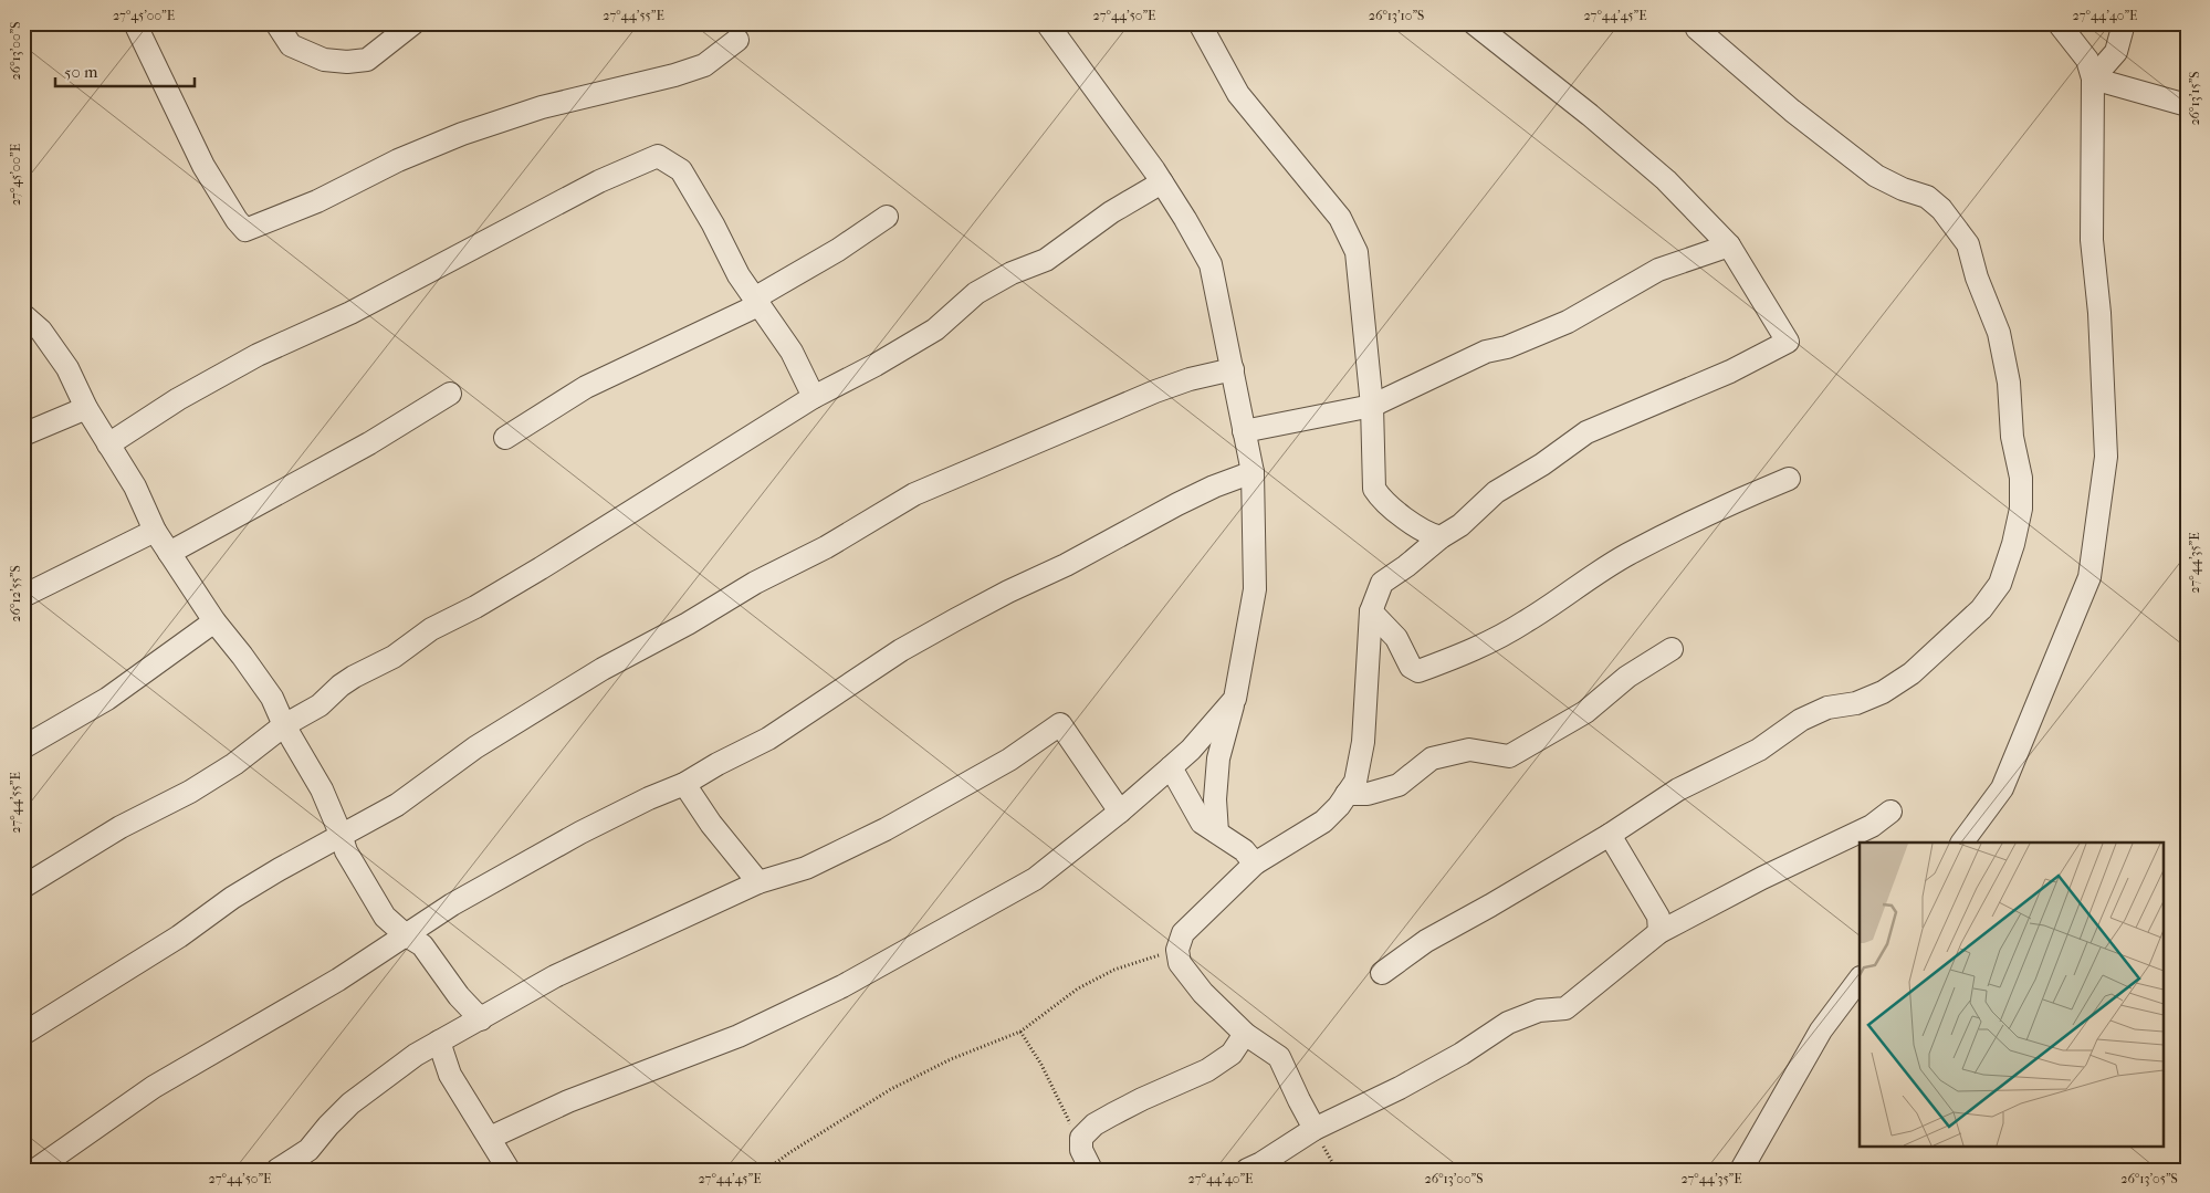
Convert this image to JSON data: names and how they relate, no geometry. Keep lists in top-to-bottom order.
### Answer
{
  "scale_bar": "50 m",
  "coordinates": [
    "27°45'00\"E",
    "27°44'55\"E",
    "27°44'50\"E",
    "26°13'10\"S",
    "27°44'45\"E",
    "27°44'40\"E",
    "26°13'00\"S",
    "26°13'15\"S",
    "27°44'35\"E",
    "26°12'55\"S",
    "26°13'05\"S"
  ]
}
